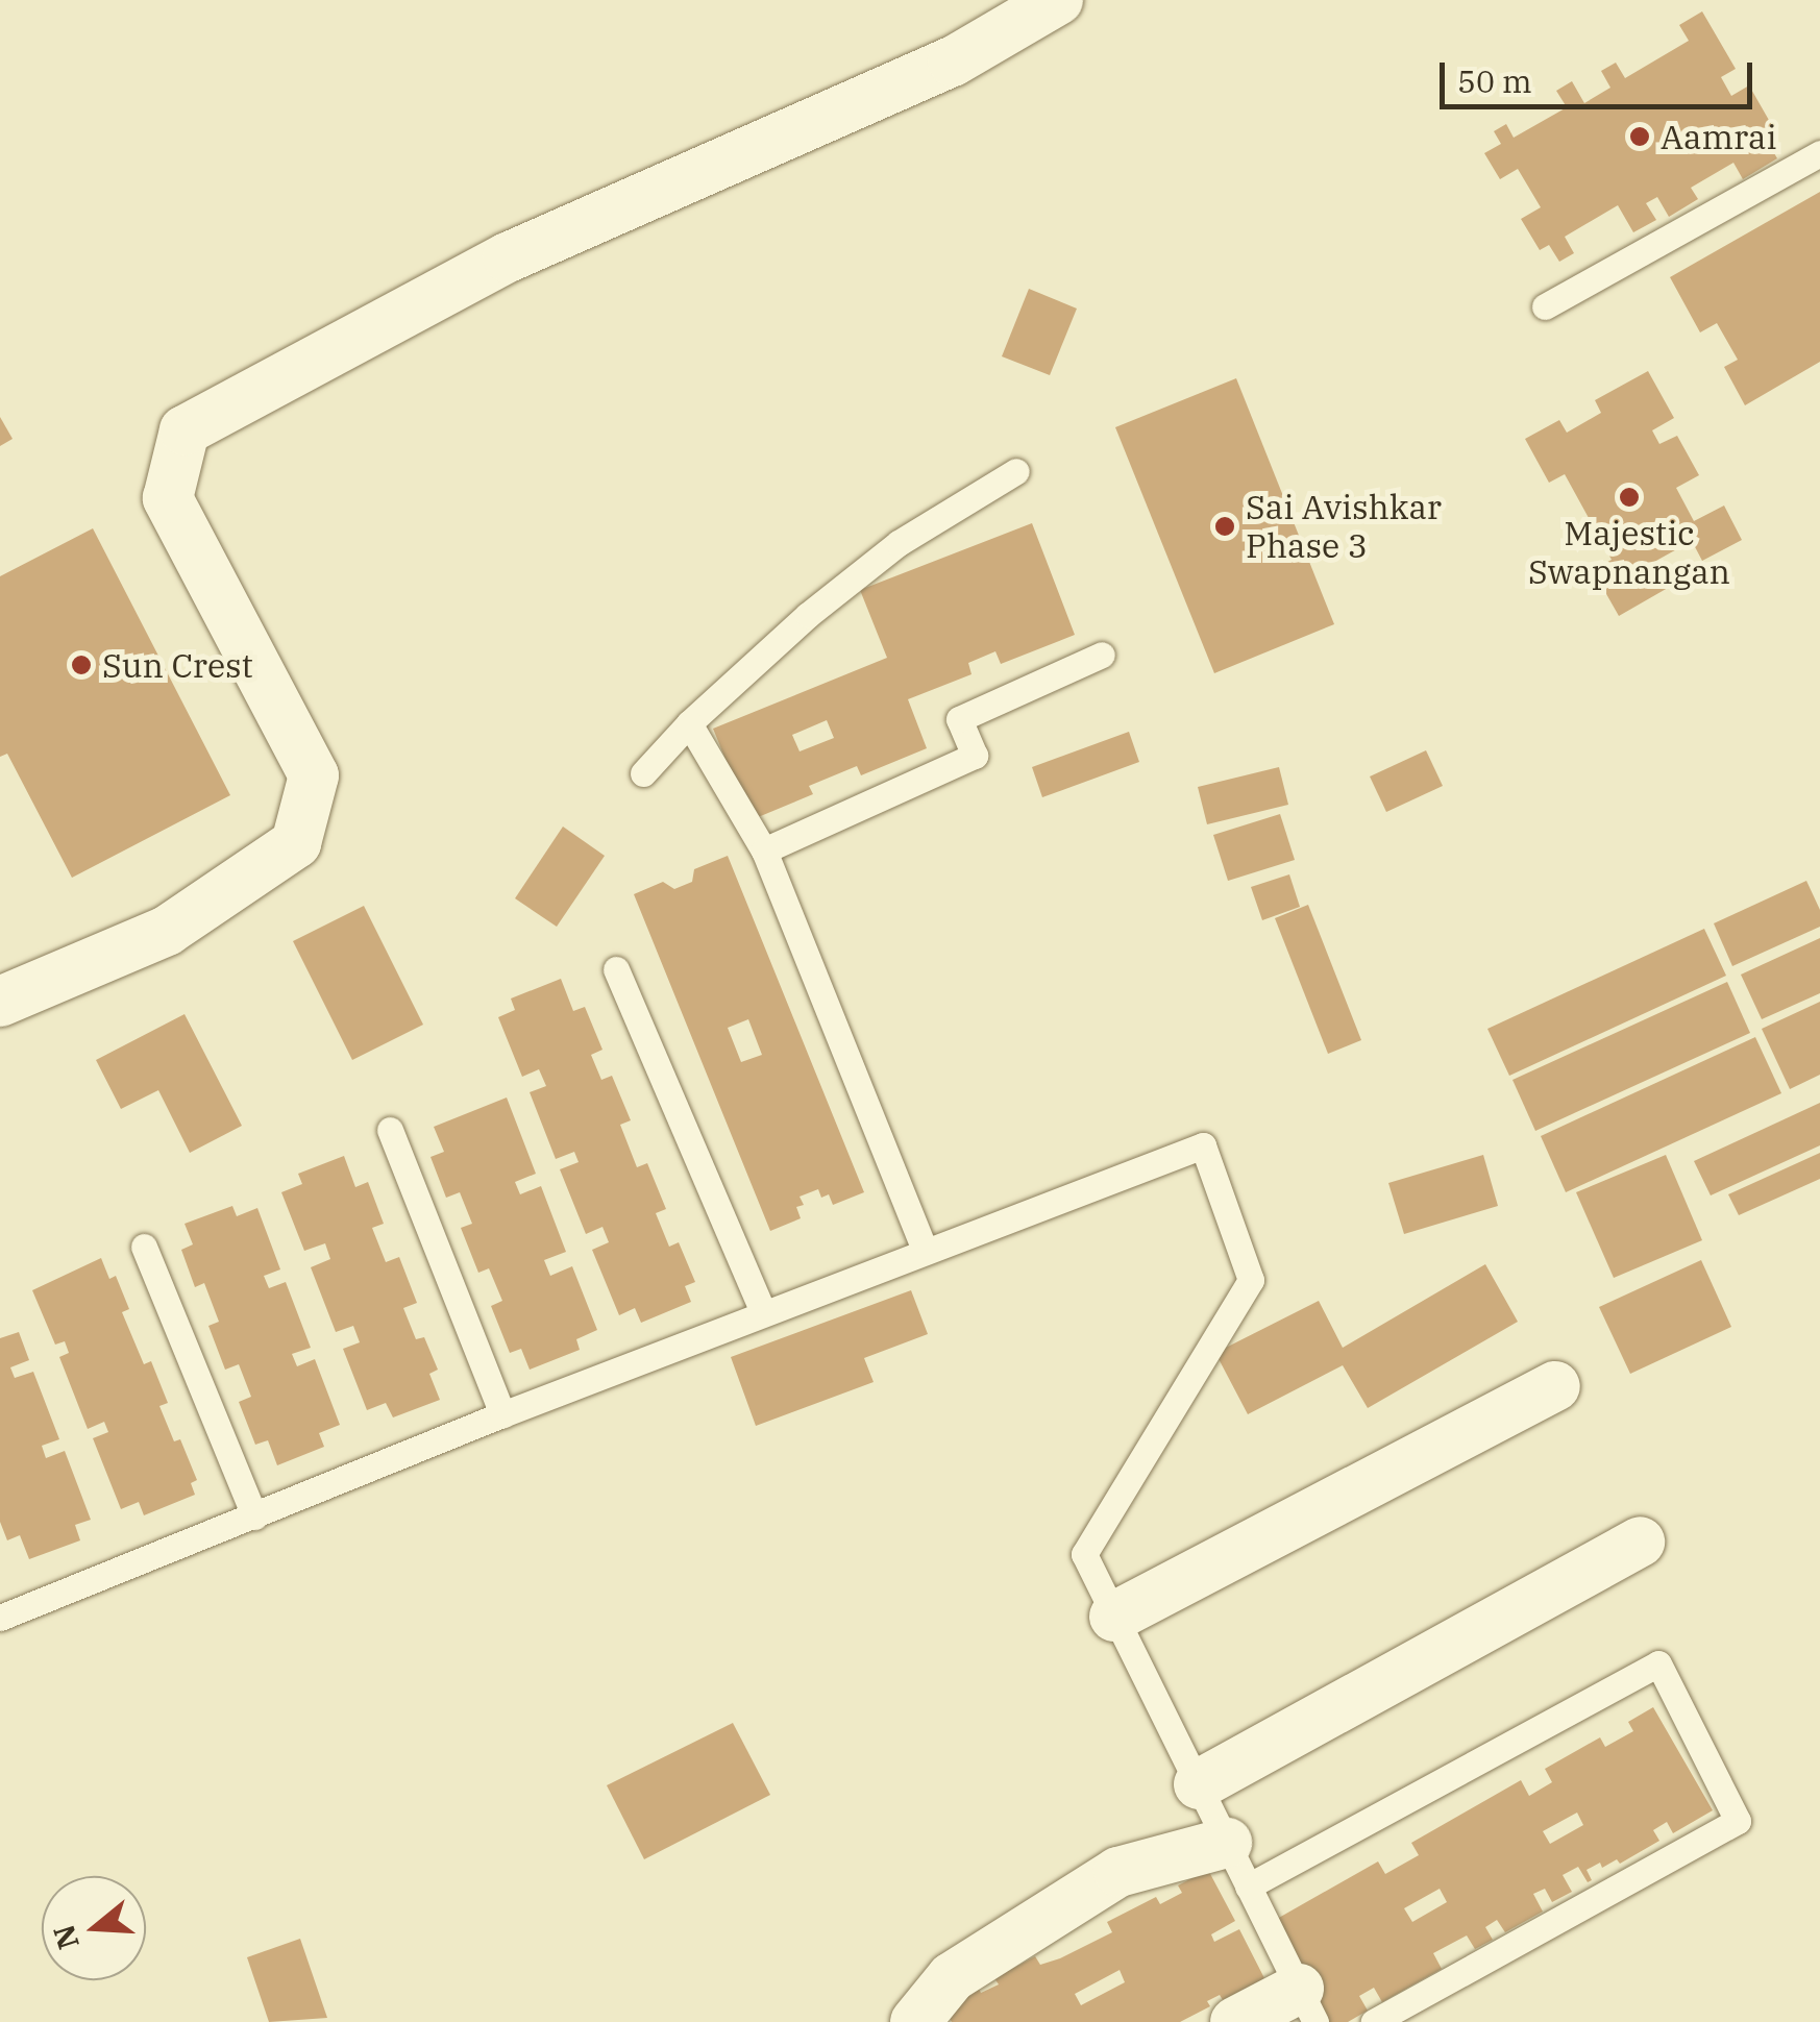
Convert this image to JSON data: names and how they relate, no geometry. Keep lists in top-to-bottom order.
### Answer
{
  "places": [
    "Aamrai",
    "Majestic Swapnangan",
    "Sai Avishkar Phase 3",
    "Sun Crest"
  ],
  "scale_bar": "50 m",
  "north": "left"
}
